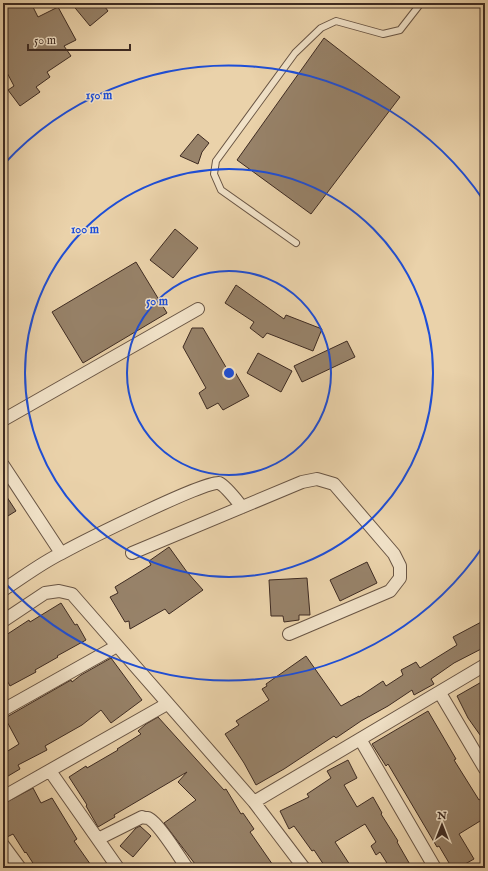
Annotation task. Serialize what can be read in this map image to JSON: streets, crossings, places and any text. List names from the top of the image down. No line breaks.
{"scale_bar":"50 m","north":"top","rings":["150 m","100 m","50 m"]}
